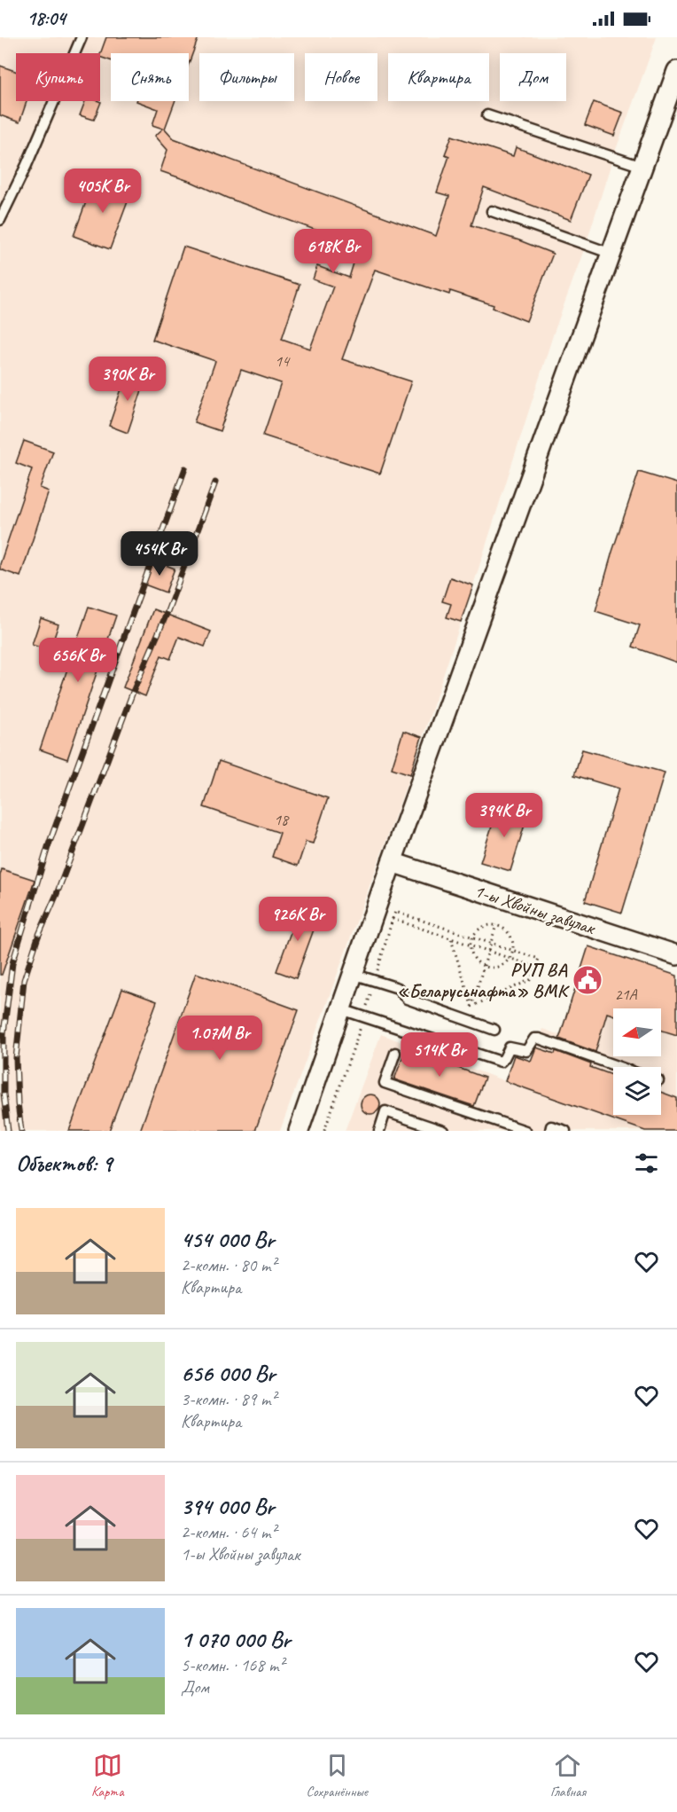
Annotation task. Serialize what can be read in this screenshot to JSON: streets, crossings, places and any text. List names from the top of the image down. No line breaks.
{"streets":{"street":["1-ы Хвойны завулак"]},"places":{"public building":["РУП ВА «Беларусьнафта» ВМК"]},"house_numbers":["14","18","21А"],"north":"left","page":{"status":"18:04","chip":["Купить","Снять","Фильтры","Новое","Квартира","Дом"],"price":["405K Br","618K Br","390K Br","454K Br","656K Br","394K Br","926K Br","1.07M Br","514K Br"],"heading":"Объектов: 9","list":[{"name":"454 000 Br","note":"2-комн. · 80 m² · Квартира"},{"name":"656 000 Br","note":"3-комн. · 89 m² · Квартира"},{"name":"394 000 Br","note":"2-комн. · 64 m² · 1-ы Хвойны завулак"},{"name":"1 070 000 Br","note":"5-комн. · 168 m² · Дом"}],"tabs":["Карта","Сохранённые","Главная"]}}
